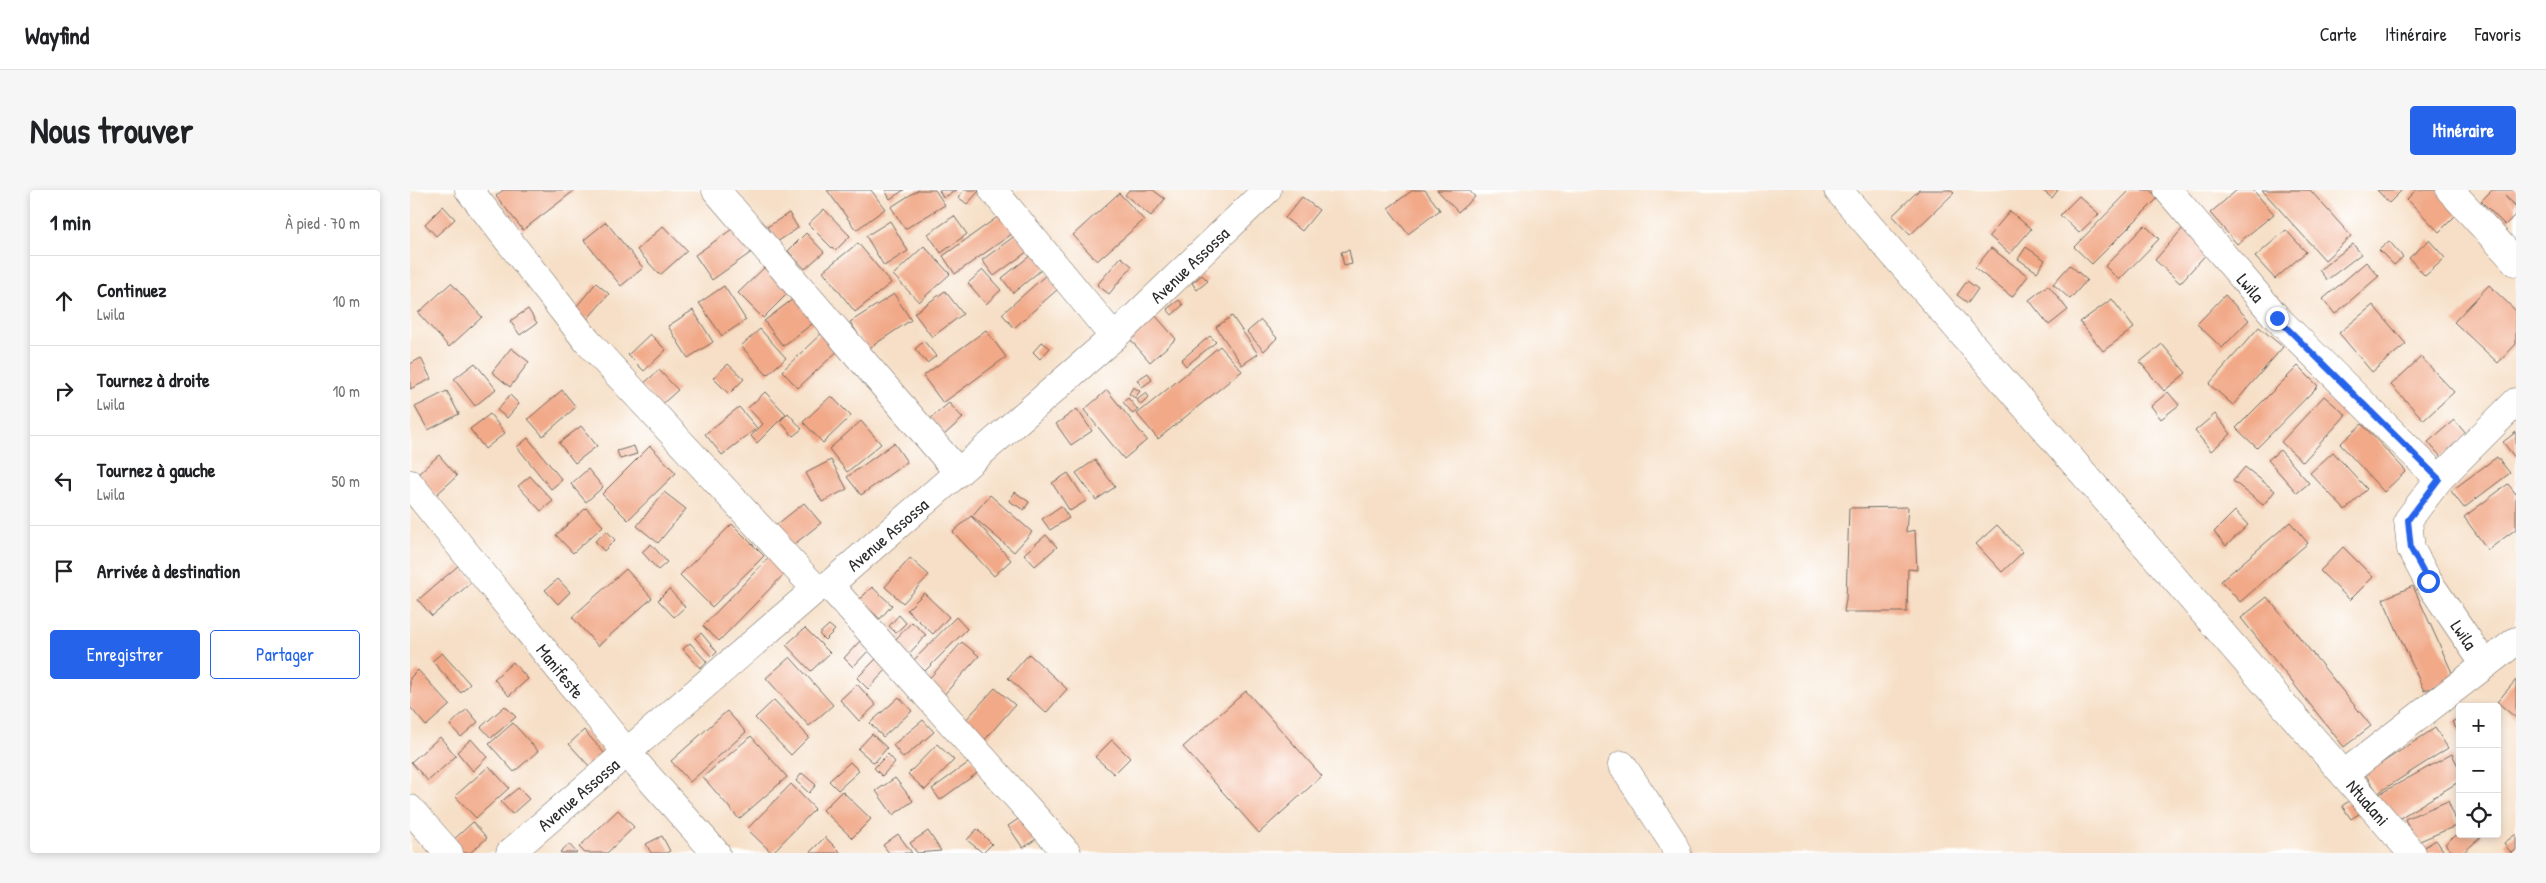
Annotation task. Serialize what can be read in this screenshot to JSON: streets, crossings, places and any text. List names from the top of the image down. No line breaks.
{"streets":{"street":["Avenue Assossa","Lwila","Manifeste","Ntualani"]},"crossings":[["Avenue Assossa","Manifeste"]],"page":{"header":"Wayfind","nav":["Carte","Itinéraire","Favoris"],"buttons":["Itinéraire",["Enregistrer","Partager"]],"title":"Nous trouver","heading":["1 min","À pied · 70 m"],"list":[["Continuez","Lwila","10 m"],["Tournez à droite","Lwila","10 m"],["Tournez à gauche","Lwila","50 m"],"Arrivée à destination"],"map_buttons":["+","−"]}}
